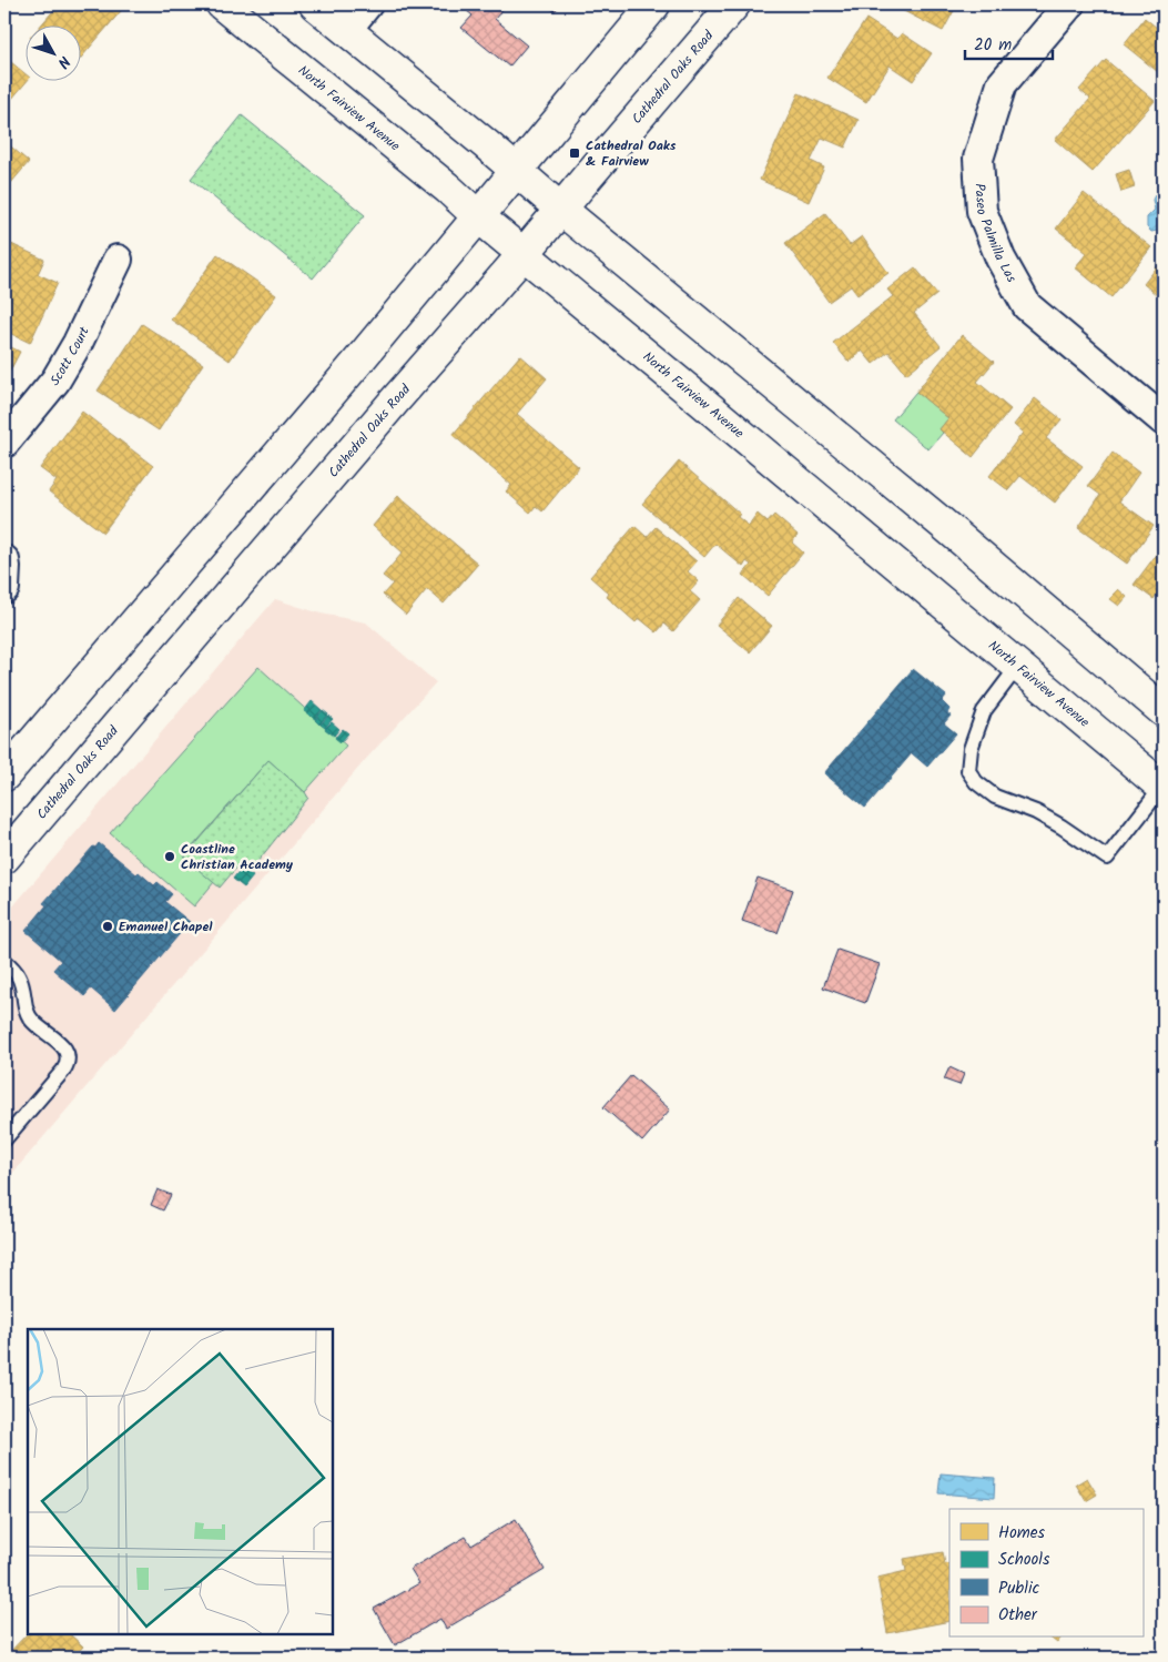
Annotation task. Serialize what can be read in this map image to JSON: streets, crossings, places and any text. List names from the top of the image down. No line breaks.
{"streets":{"main road":["Cathedral Oaks Road","North Fairview Avenue"],"street":["Paseo Palmilla Las","Scott Court"]},"crossings":[["Cathedral Oaks Road","North Fairview Avenue"]],"places":{"transit":["Cathedral Oaks & Fairview"],"other":["Coastline Christian Academy","Emanuel Chapel"]},"legend":["Homes","Schools","Public","Other"],"scale_bar":"20 m","north":"bottom right"}
